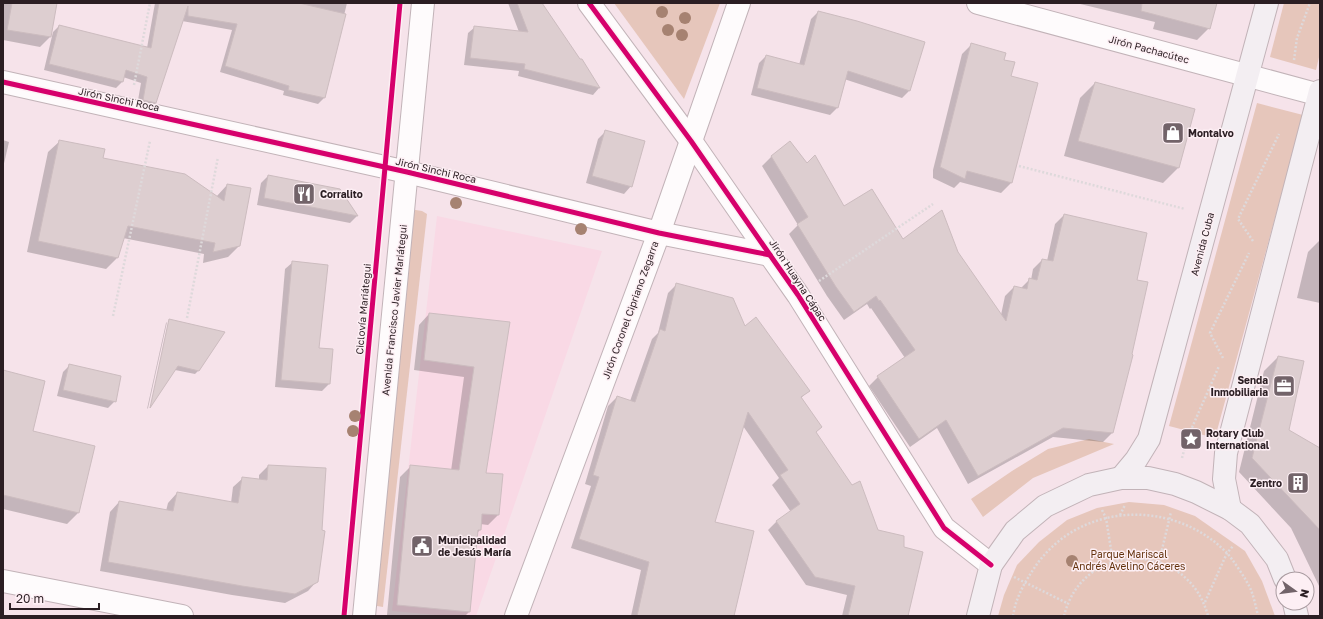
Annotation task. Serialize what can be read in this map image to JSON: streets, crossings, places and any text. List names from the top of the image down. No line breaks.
{"streets":{"main road":["Avenida Cuba"],"street":["Jirón Pachacútec","Jirón Sinchi Roca","Jirón Huayna Cápac","Avenida Francisco Javier Mariátegui","Jirón Coronel Cipriano Zegarra"],"cycle path":["Ciclovía Mariátegui"]},"crossings":[["Jirón Pachacútec","Avenida Cuba"],["Jirón Sinchi Roca","Jirón Huayna Cápac"],["Jirón Sinchi Roca","Avenida Francisco Javier Mariátegui"],["Jirón Sinchi Roca","Jirón Coronel Cipriano Zegarra"],["Jirón Huayna Cápac","Jirón Coronel Cipriano Zegarra"]],"parks":["Parque Mariscal Andrés Avelino Cáceres"],"places":{"shop":["Montalvo"],"restaurant":["Corralito"],"office":["Senda Inmobiliaria"],"place":["Rotary Club International"],"building":["Zentro"],"public building":["Municipalidad de Jesús María"]},"scale_bar":"20 m","north":"right"}
